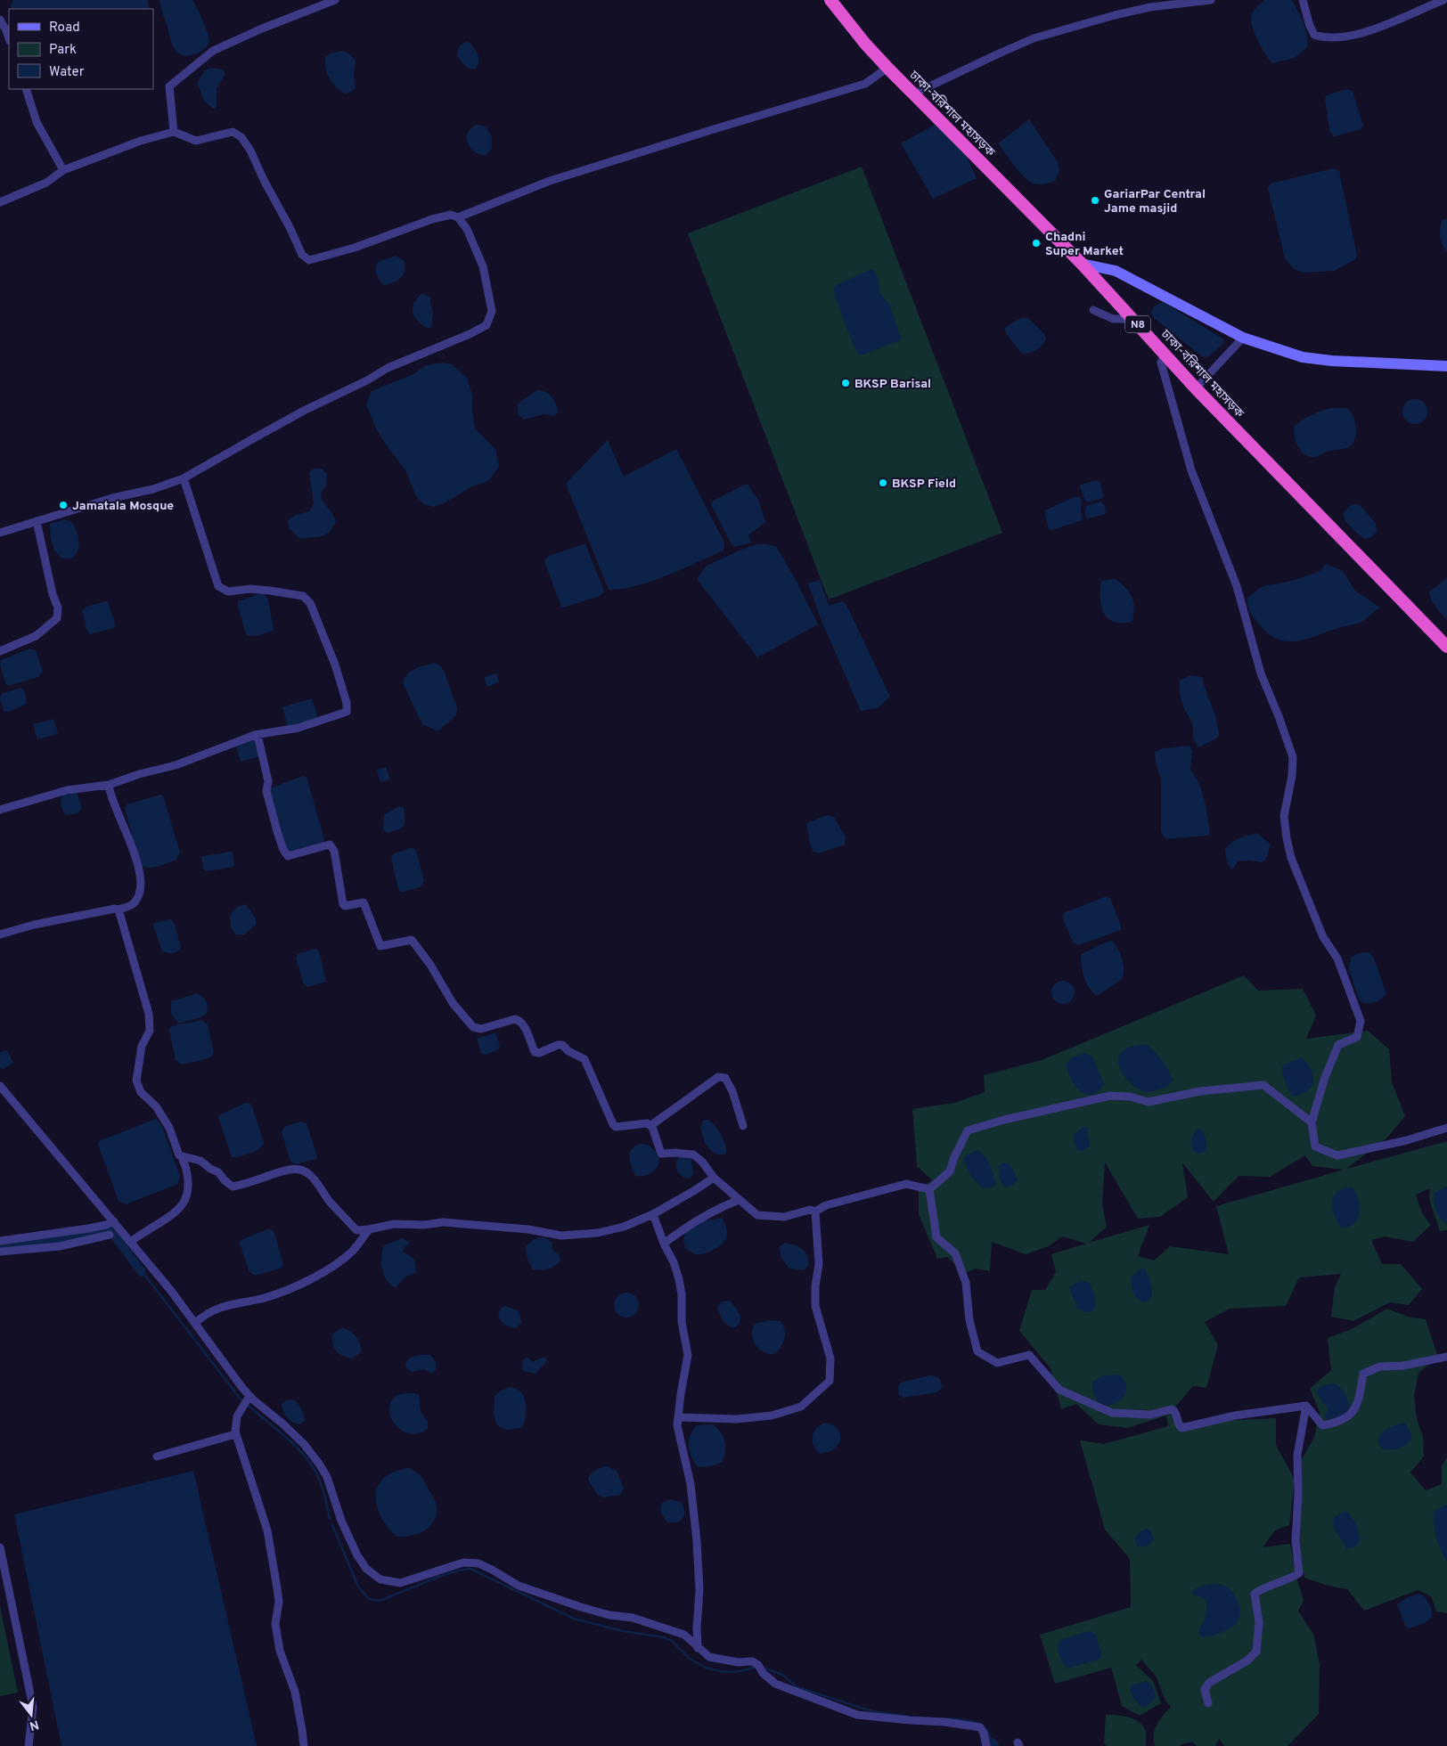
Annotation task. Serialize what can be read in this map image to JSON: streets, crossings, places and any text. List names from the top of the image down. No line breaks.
{"streets":{"highway":["ঢাকা-বরিশাল মহাসড়ক","N8"]},"places":["GariarPar Central Jame masjid","Chadni Super Market","BKSP Barisal","BKSP Field","Jamatala Mosque"],"legend":["Road","Park","Water"],"north":"bottom"}
